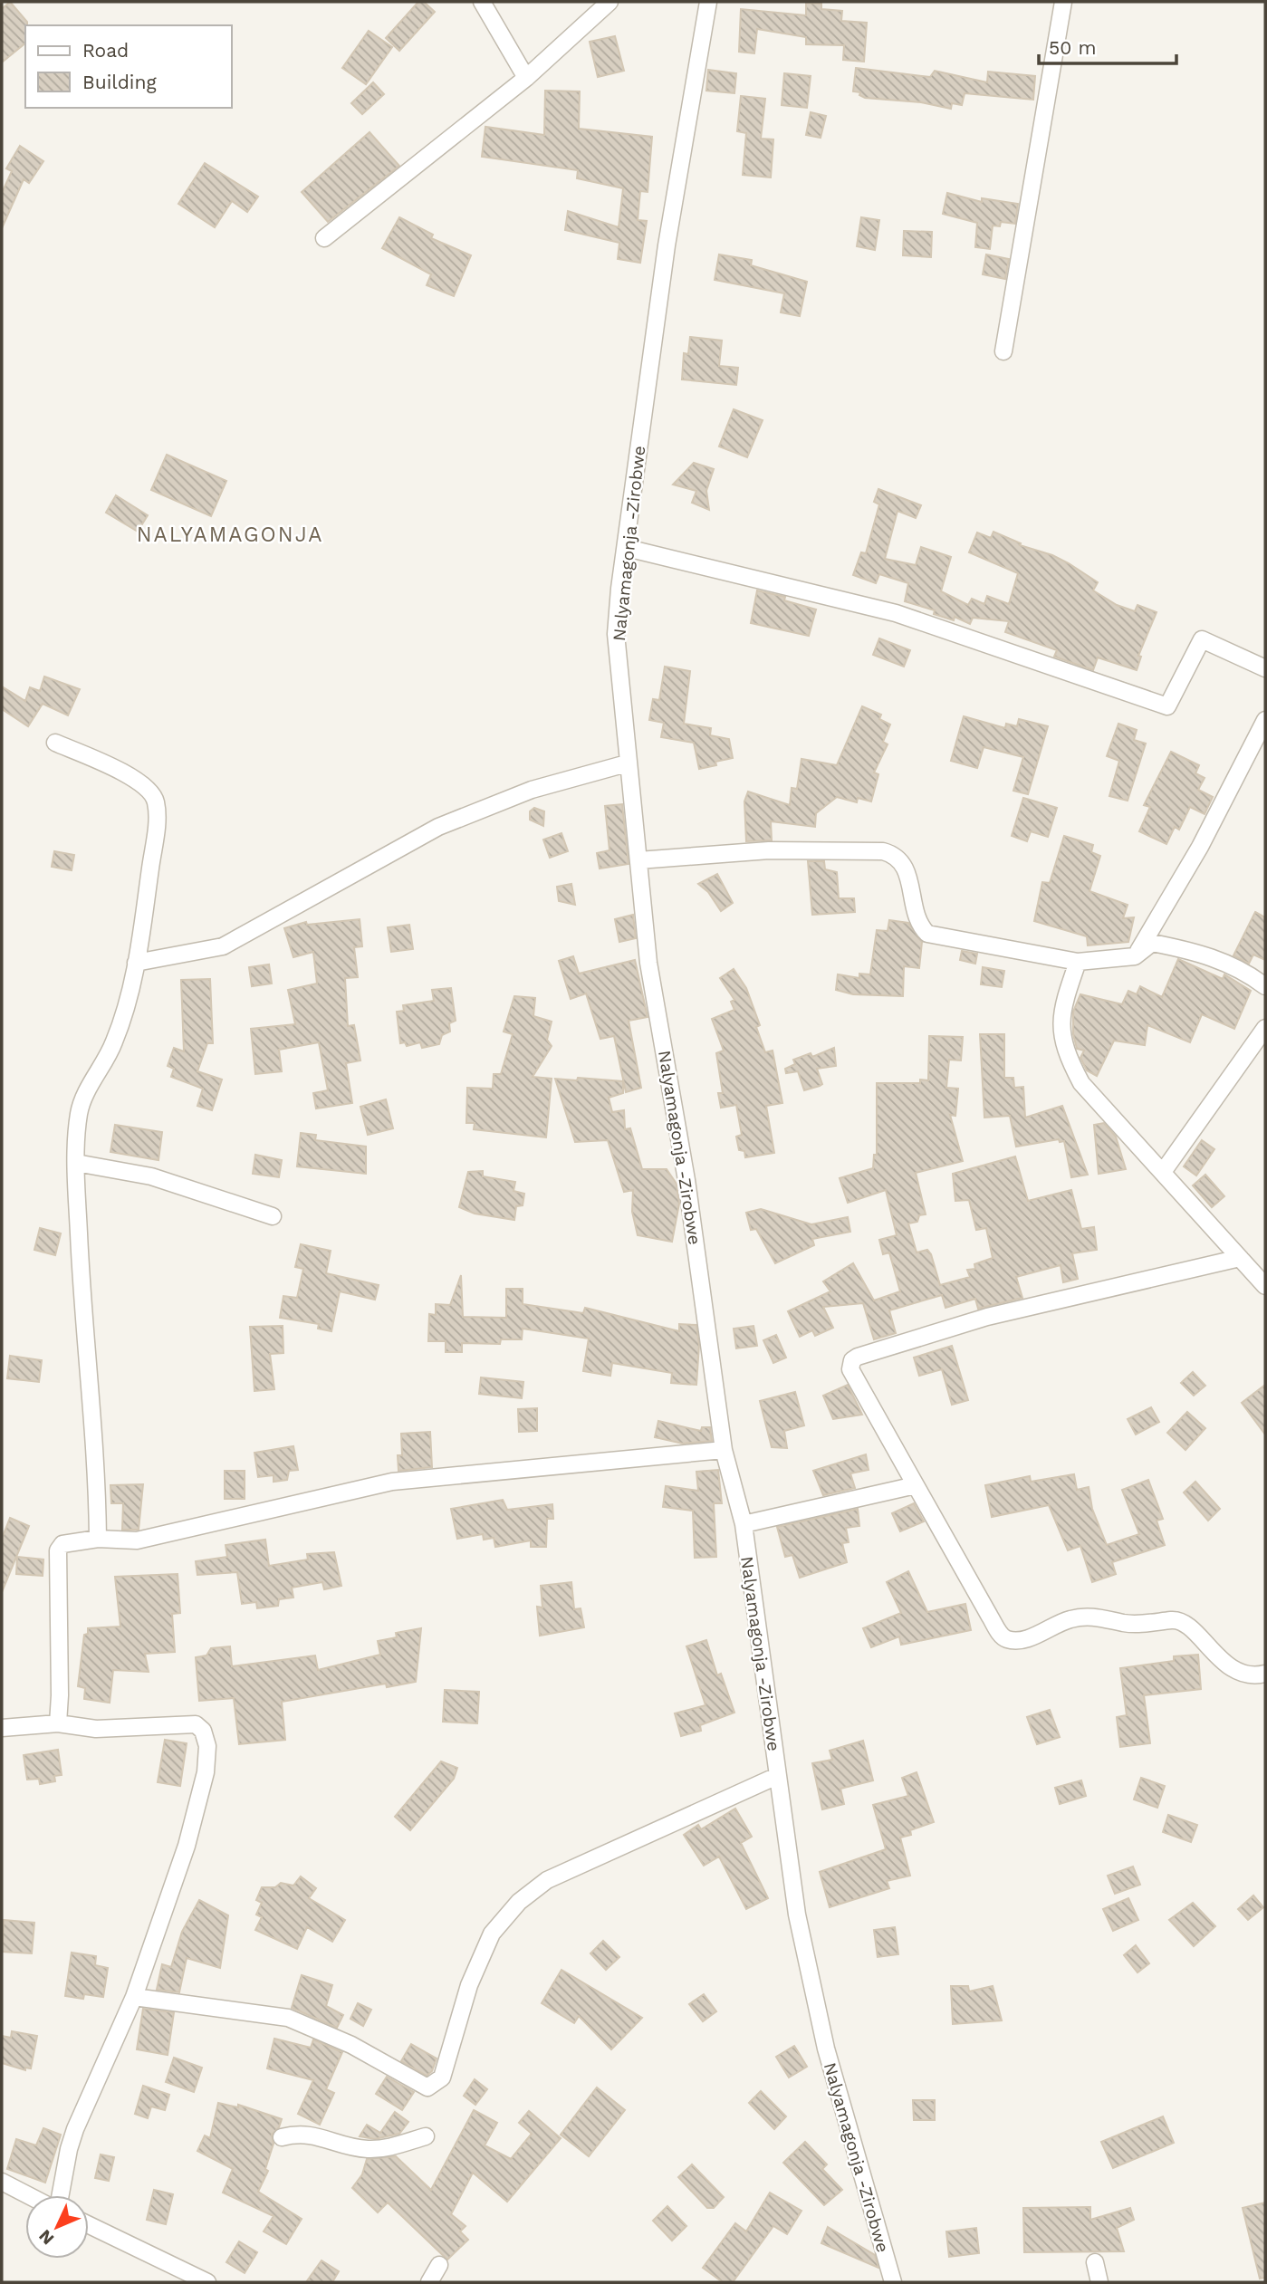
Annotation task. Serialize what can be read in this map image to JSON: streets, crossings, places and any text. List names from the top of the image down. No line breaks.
{"streets":{"street":["Nalyamagonja -Zirobwe"]},"districts":["NALYAMAGONJA"],"legend":["Road","Building"],"scale_bar":"50 m","north":"bottom left"}
